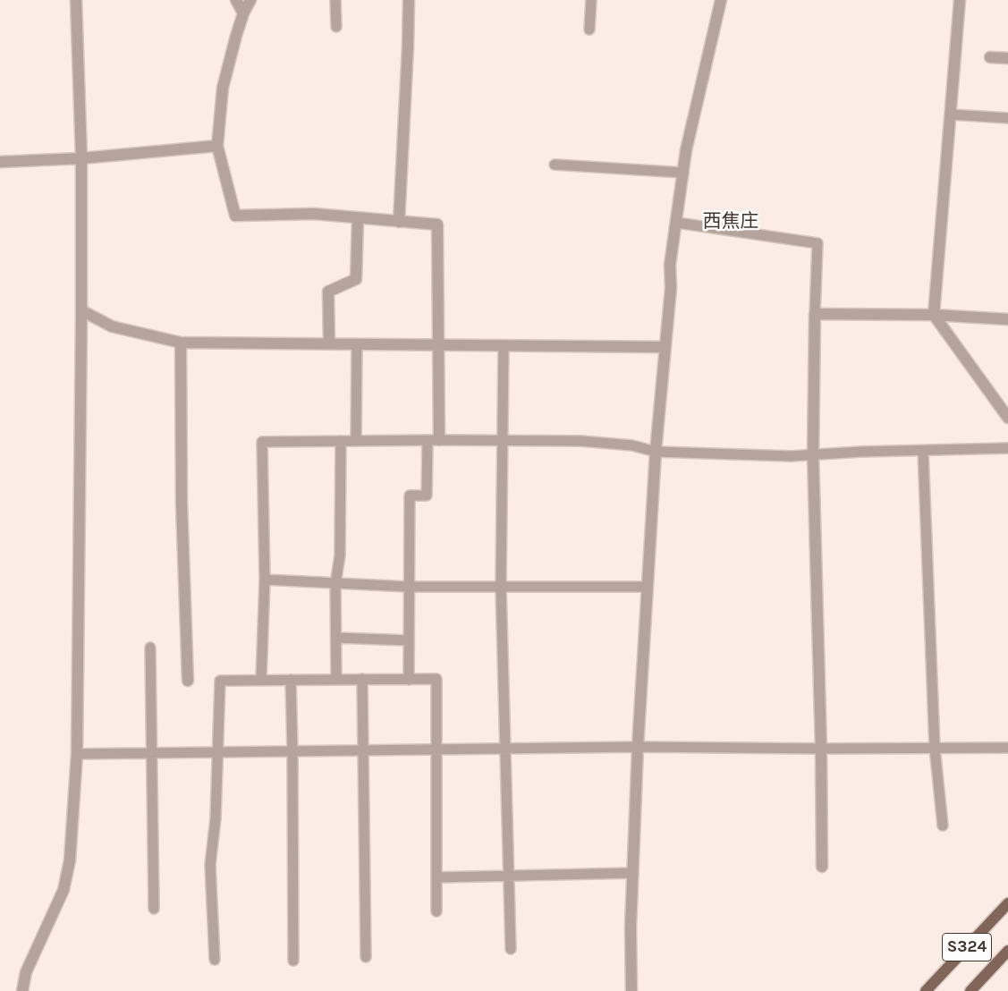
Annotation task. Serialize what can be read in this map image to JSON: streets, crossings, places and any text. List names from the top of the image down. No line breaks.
{"streets":{"main road":["S324"]},"districts":["西焦庄"]}
